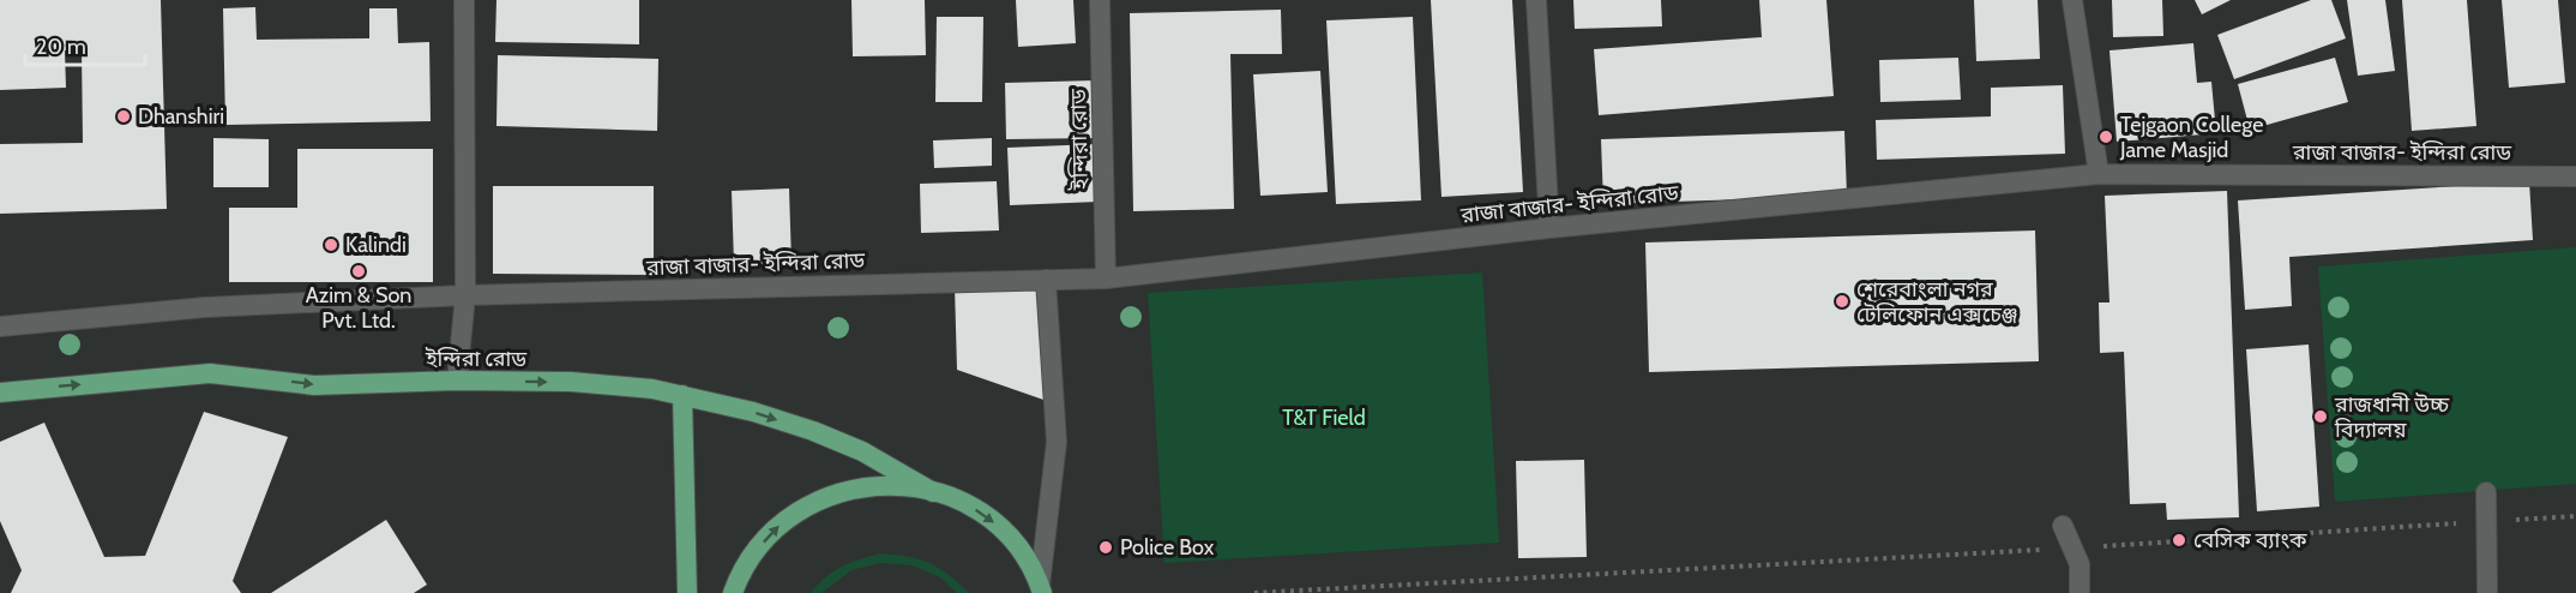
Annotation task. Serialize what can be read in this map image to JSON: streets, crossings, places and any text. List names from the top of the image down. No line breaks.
{"streets":{"highway":["ইন্দিরা রোড"],"street":["রাজা বাজার- ইন্দিরা রোড"]},"crossings":[["ইন্দিরা রোড","রাজা বাজার- ইন্দিরা রোড"]],"parks":["T&T Field"],"places":["Dhanshiri","Tejgaon College Jame Masjid","Kalindi","Azim & Son Pvt. Ltd.","শেরেবাংলা নগর টেলিফোন এক্সচেঞ্জ","রাজধানী উচ্চ বিদ্যালয়","বেসিক ব্যাংক","Police Box"],"scale_bar":"20 m"}
